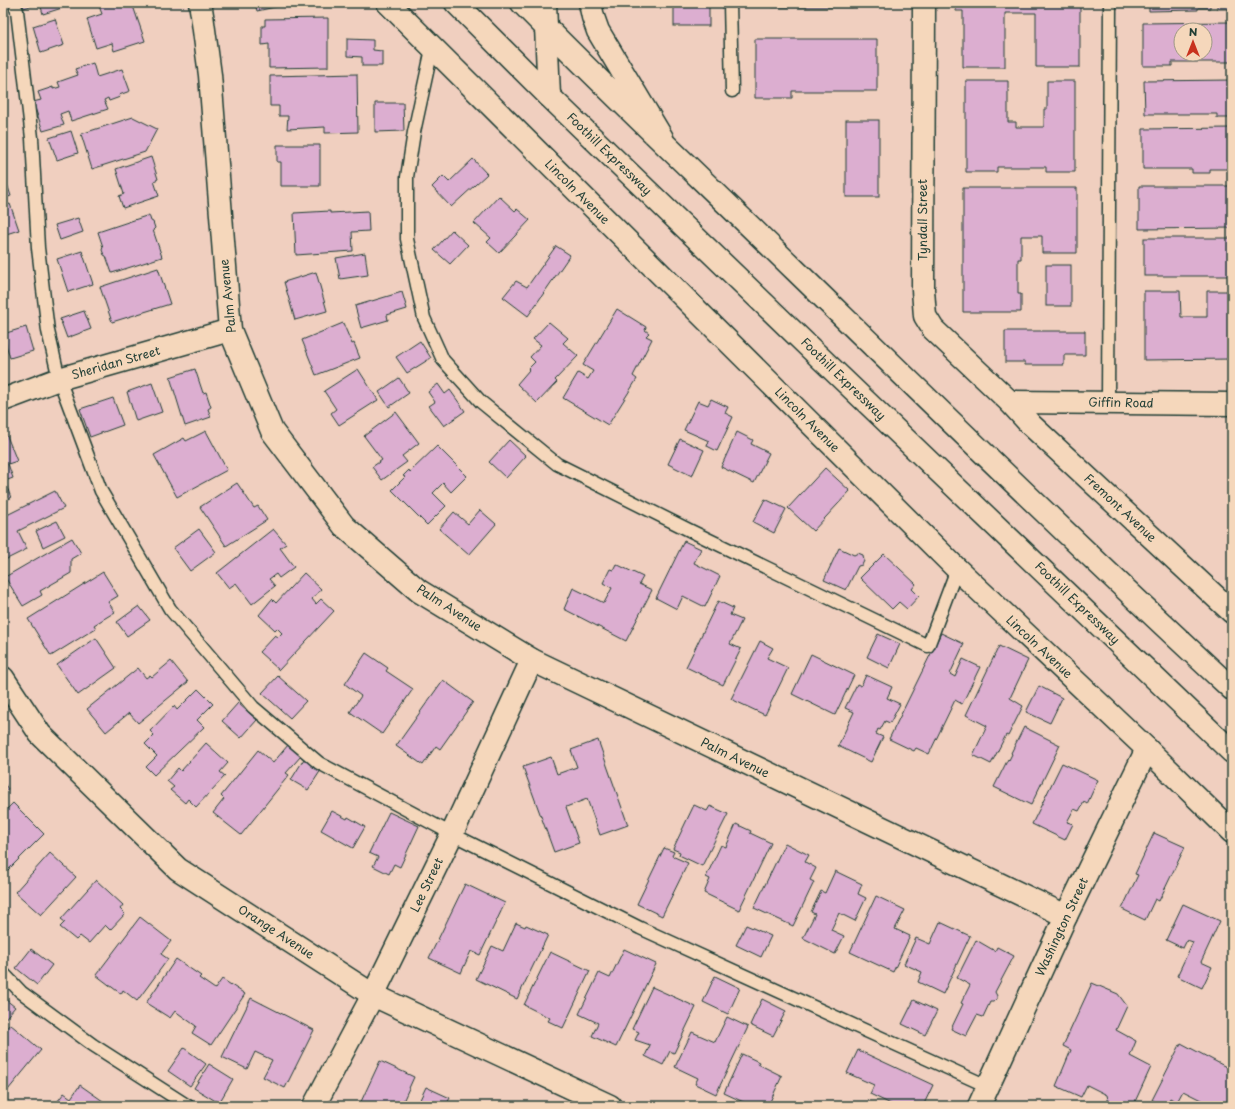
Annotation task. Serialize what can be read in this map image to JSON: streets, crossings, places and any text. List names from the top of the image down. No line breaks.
{"streets":{"main road":["Foothill Expressway","Lincoln Avenue","Tyndall Street","Palm Avenue","Sheridan Street","Giffin Road","Fremont Avenue","Lee Street","Washington Street","Orange Avenue"]},"crossings":[["Lincoln Avenue","Washington Street"],["Tyndall Street","Giffin Road"],["Tyndall Street","Fremont Avenue"],["Palm Avenue","Sheridan Street"],["Palm Avenue","Lee Street"],["Palm Avenue","Washington Street"],["Giffin Road","Fremont Avenue"],["Lee Street","Orange Avenue"]],"north":"top"}
